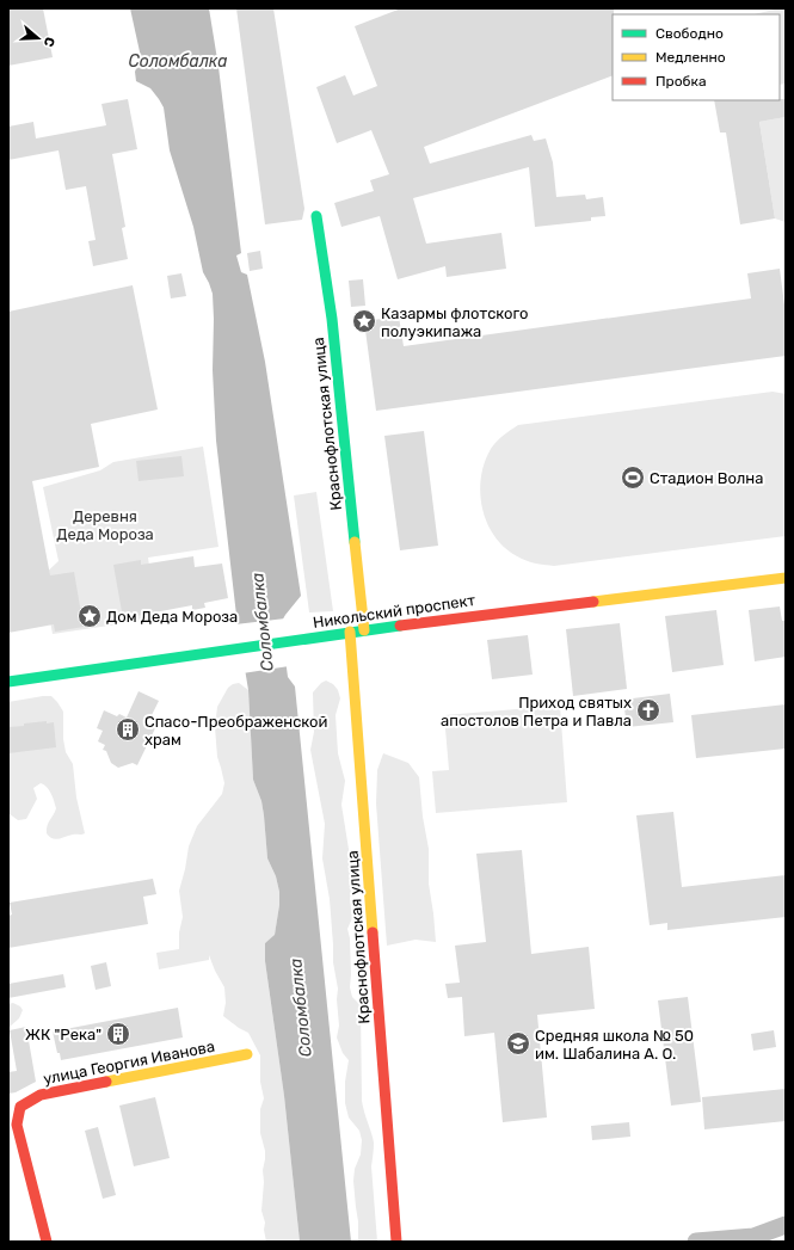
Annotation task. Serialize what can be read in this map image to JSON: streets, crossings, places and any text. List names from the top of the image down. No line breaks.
{"streets":{"street":["Краснофлотская улица","Никольский проспект","улица Георгия Иванова"]},"crossings":[["Краснофлотская улица","Никольский проспект"]],"water":["Соломбалка"],"parks":["Деревня Деда Мороза"],"places":{"place":["Казармы флотского полуэкипажа","Дом Деда Мороза"],"sports":["Стадион Волна"],"church":["Приход святых апостолов Петра и Павла"],"building":["Спасо-Преображенской храм","ЖК \"Река\""],"school or university":["Средняя школа № 50 им. Шабалина А. О."]},"legend":["Свободно","Медленно","Пробка"],"north":"right"}
